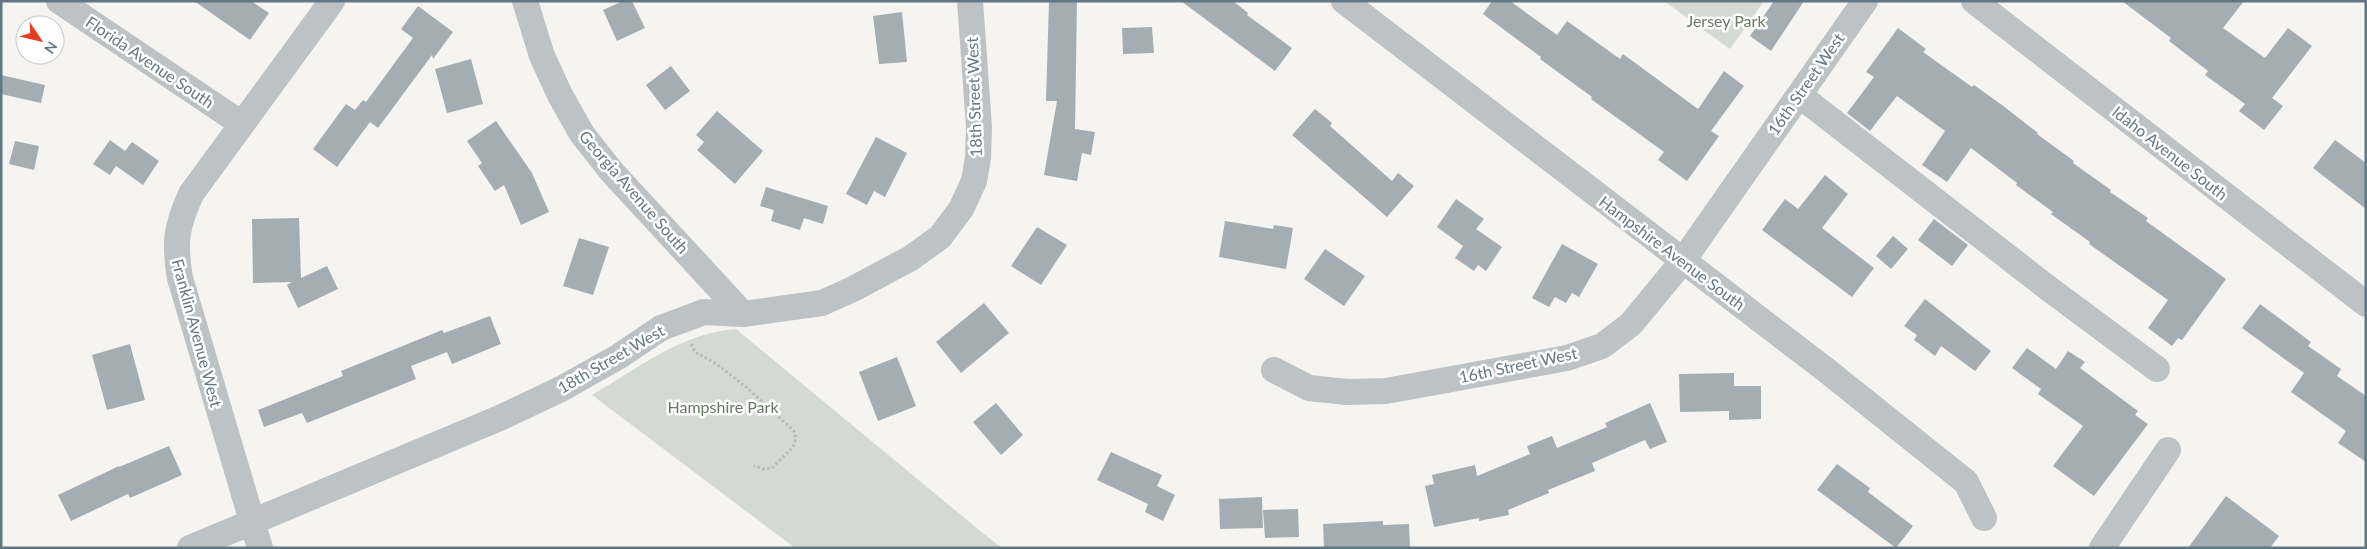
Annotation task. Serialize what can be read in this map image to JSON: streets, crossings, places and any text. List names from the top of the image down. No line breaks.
{"streets":{"street":["Florida Avenue South","16th Street West","18th Street West","Idaho Avenue South","Georgia Avenue South","Hampshire Avenue South","Franklin Avenue West"]},"crossings":[["Florida Avenue South","Franklin Avenue West"],["16th Street West","Hampshire Avenue South"],["18th Street West","Georgia Avenue South"],["18th Street West","Franklin Avenue West"]],"parks":["Jersey Park","Hampshire Park"],"north":"bottom right"}
